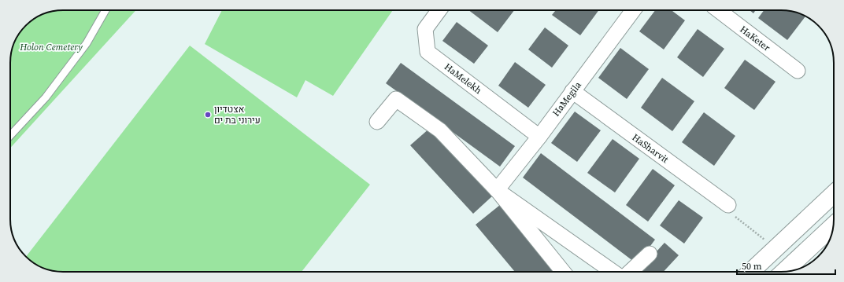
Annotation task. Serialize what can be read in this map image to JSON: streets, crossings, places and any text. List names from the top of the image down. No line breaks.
{"streets":{"street":["HaKeter","HaMelekh","HaMegila","HaSharvit"]},"crossings":[["HaMelekh","HaMegila"],["HaMegila","HaSharvit"]],"parks":["Holon Cemetery"],"places":["אצטדיון עירוני בת ים"],"scale_bar":"50 m"}
